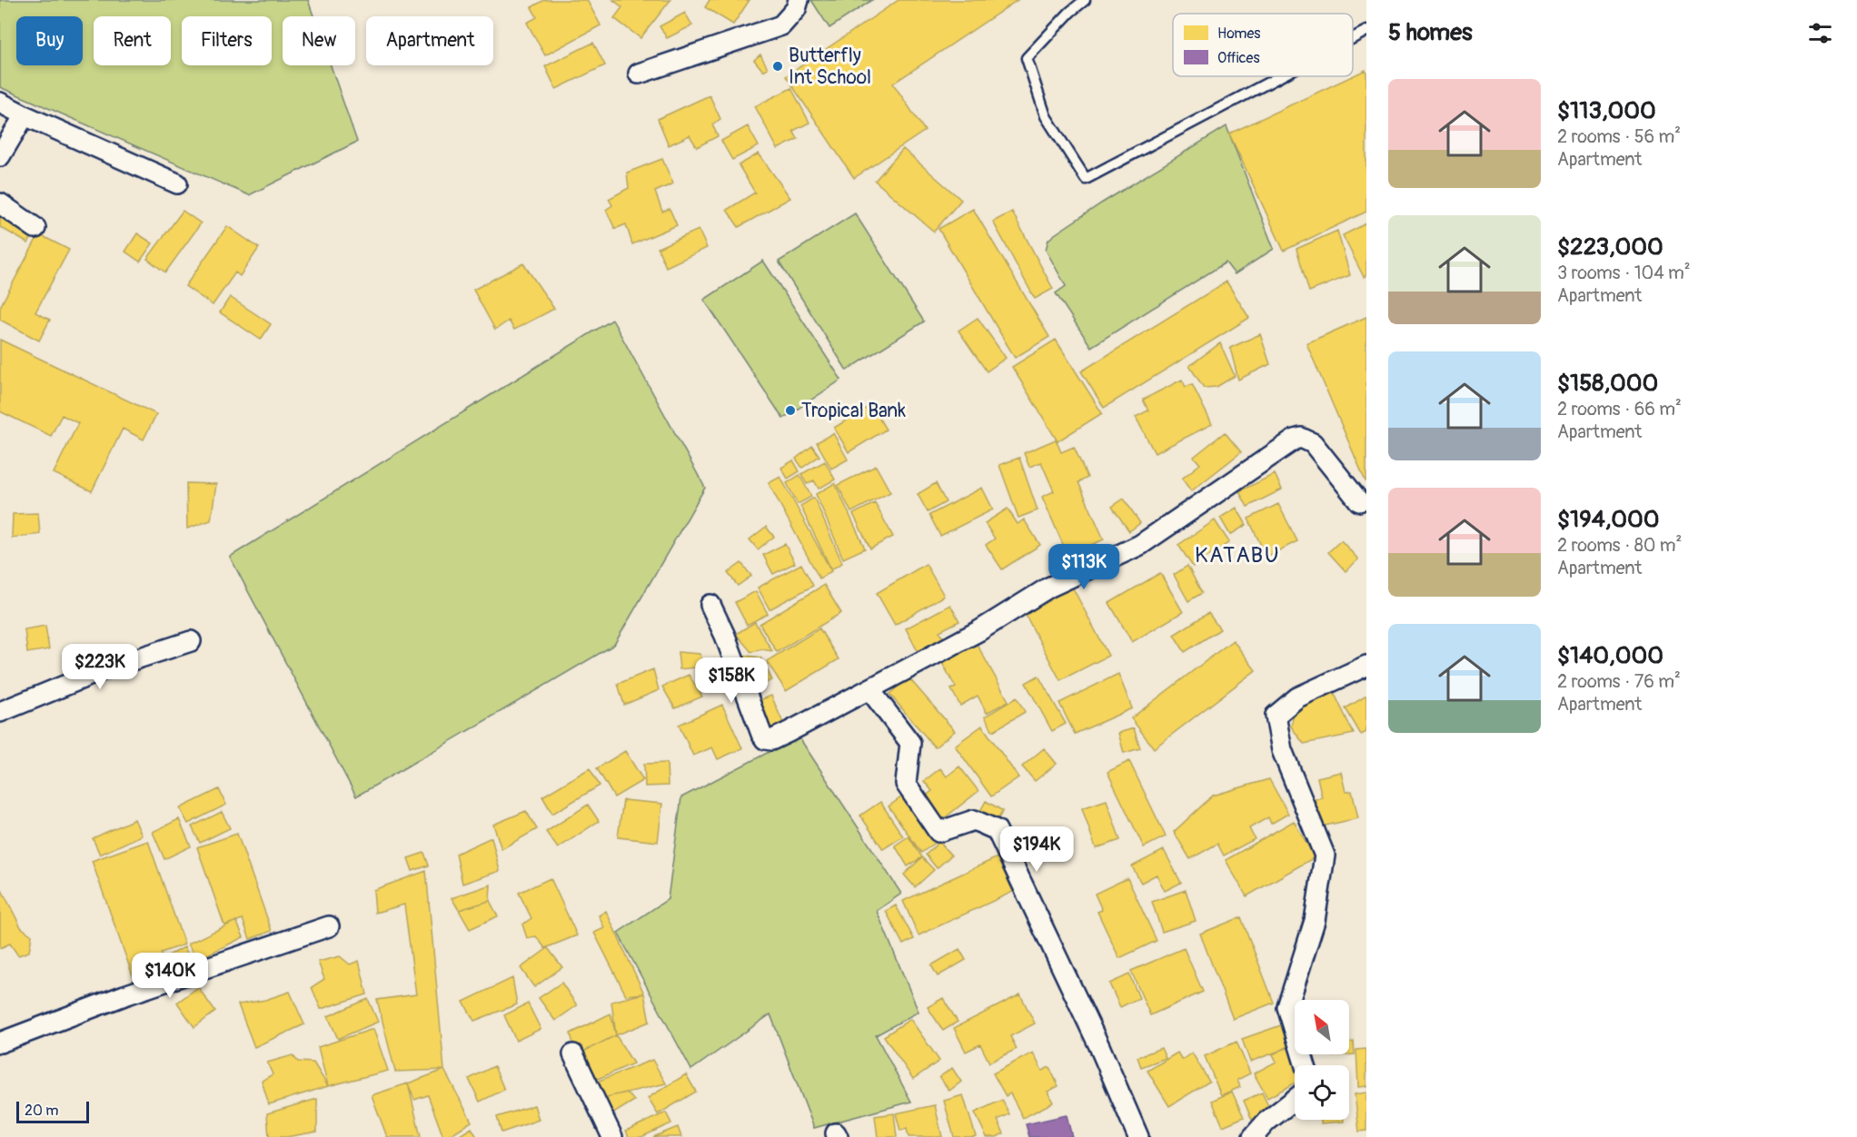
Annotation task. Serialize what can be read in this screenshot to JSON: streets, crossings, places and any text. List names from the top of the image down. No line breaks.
{"districts":["KATABU"],"places":["Butterfly Int School","Tropical Bank"],"legend":["Homes","Offices"],"scale_bar":"20 m","north":"top left","page":{"heading":"5 homes","chip":["Buy","Rent","Filters","New","Apartment"],"list":[{"name":"$113,000","note":"2 rooms · 56 m² · Apartment"},{"name":"$223,000","note":"3 rooms · 104 m² · Apartment"},{"name":"$158,000","note":"2 rooms · 66 m² · Apartment"},{"name":"$194,000","note":"2 rooms · 80 m² · Apartment"},{"name":"$140,000","note":"2 rooms · 76 m² · Apartment"}],"price":["$113K","$223K","$158K","$194K","$140K"],"scale":"20 m"}}
